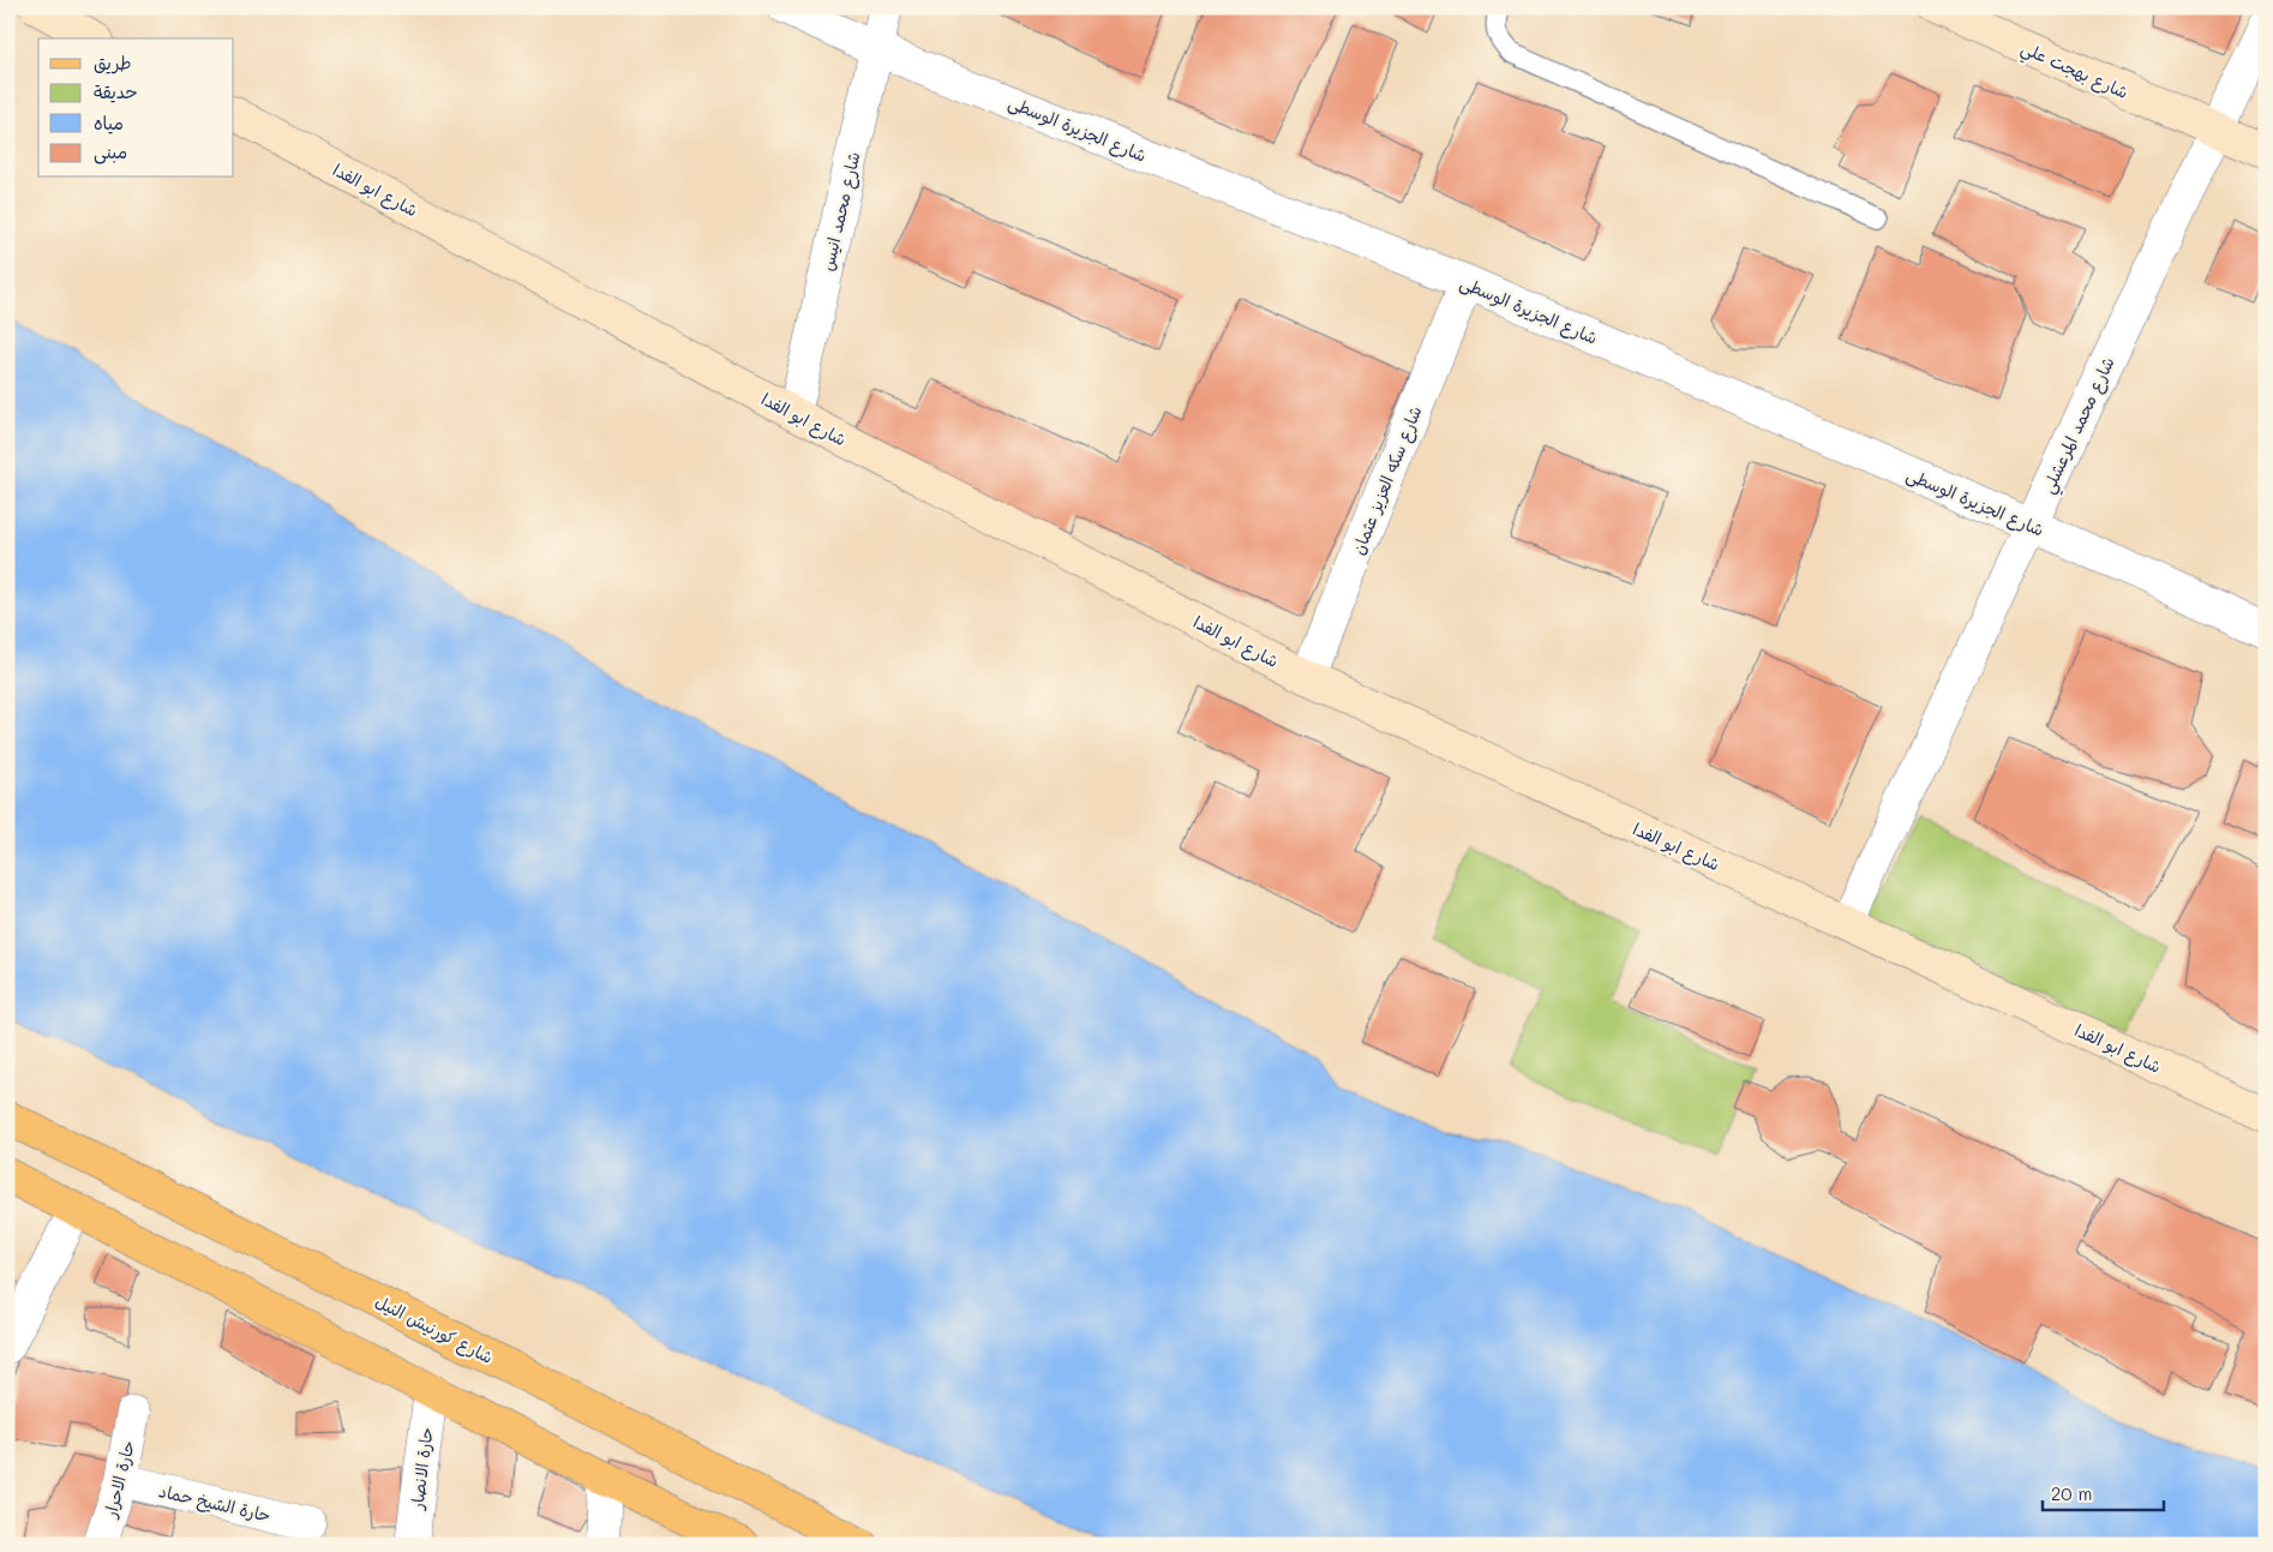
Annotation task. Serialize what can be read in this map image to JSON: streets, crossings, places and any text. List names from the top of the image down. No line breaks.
{"streets":{"main road":["شارع كورنيش النيل"],"street":["شارع بهجت علي","شارع الجزيرة الوسطى","شارع ابو الفدا","شارع محمد انيس","شارع محمد المرعشلي","شارع سكه العزيز عثمان","حارة الانصار","حارة الاحرار","حارة الشيخ حماد"]},"crossings":[["شارع بهجت علي","شارع محمد المرعشلي"],["شارع الجزيرة الوسطى","شارع محمد انيس"],["شارع الجزيرة الوسطى","شارع محمد المرعشلي"],["شارع الجزيرة الوسطى","شارع سكه العزيز عثمان"],["شارع ابو الفدا","شارع محمد انيس"],["شارع ابو الفدا","شارع محمد المرعشلي"],["شارع ابو الفدا","شارع سكه العزيز عثمان"],["حارة الاحرار","حارة الشيخ حماد"]],"legend":["طريق","حديقة","مياه","مبنى"],"scale_bar":"20 m"}
